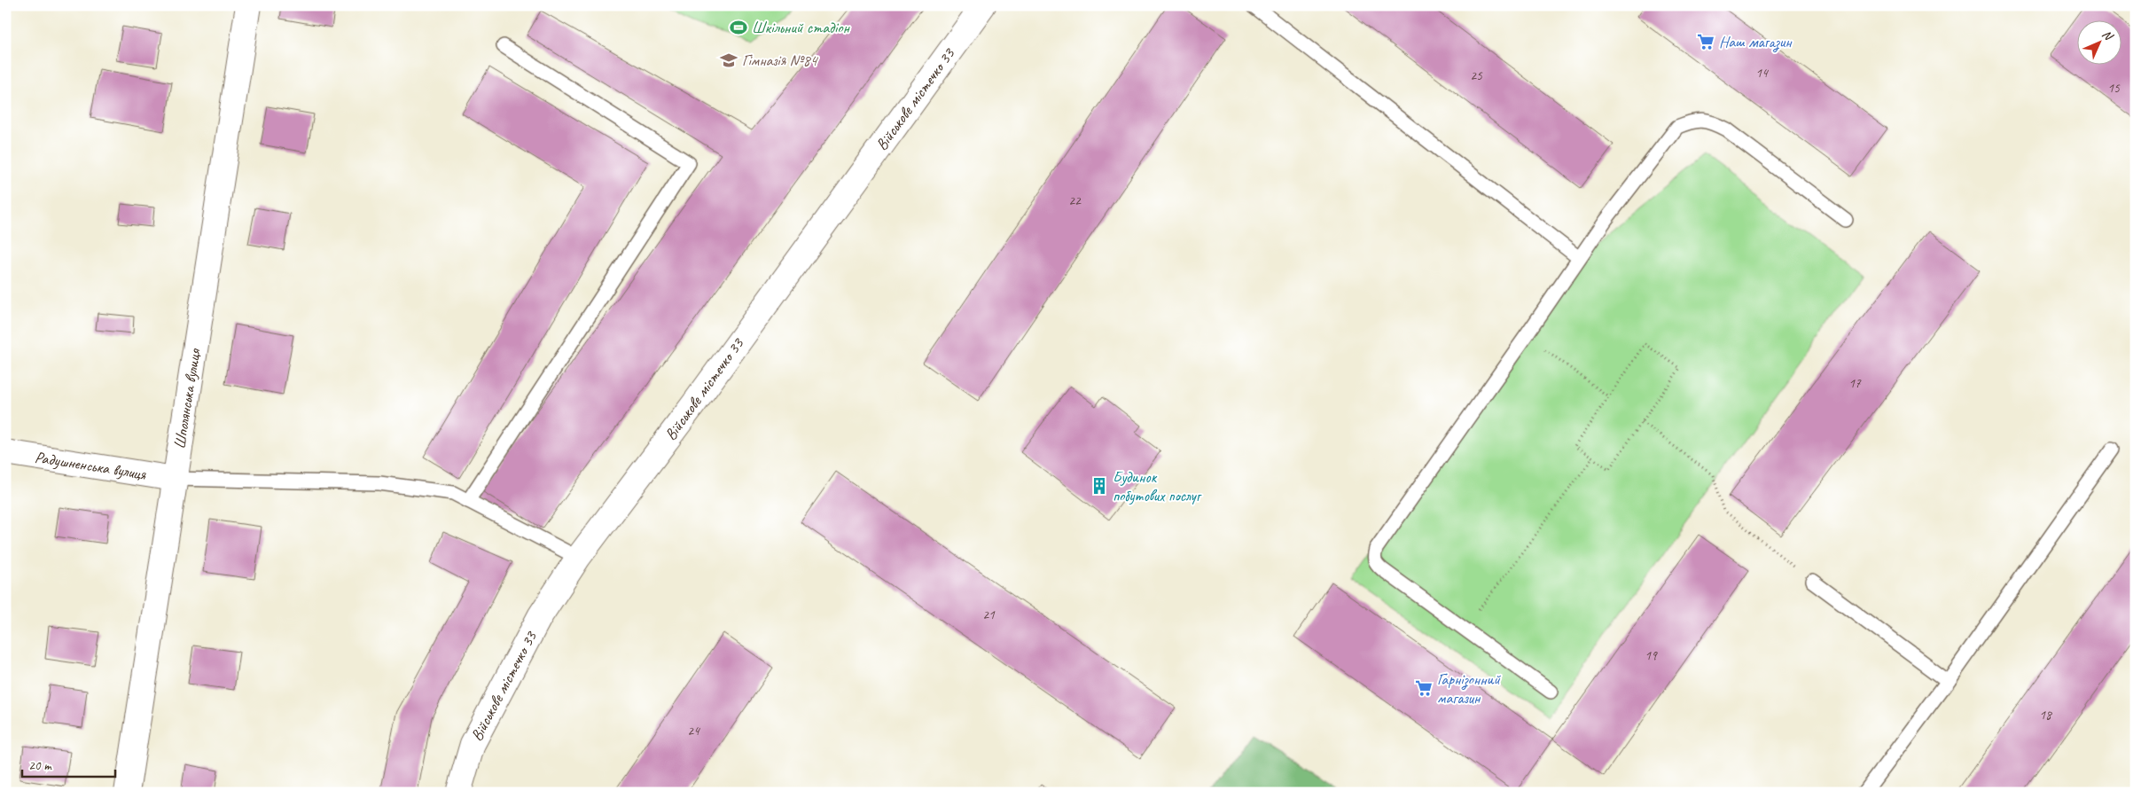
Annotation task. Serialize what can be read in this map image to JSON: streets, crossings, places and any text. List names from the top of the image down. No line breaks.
{"streets":{"street":["Військове містечко 33","Шполянська вулиця","Радушненська вулиця"]},"crossings":[["Шполянська вулиця","Радушненська вулиця"]],"places":{"sports":["Шкільний стадіон"],"supermarket":["Наш магазин","Гарнізонний магазин"],"school or university":["Гімназія №84"],"building":["Будинок побутових послуг"]},"house_numbers":["14","25","15","22","17","21","19","18","24"],"scale_bar":"20 m","north":"top right"}
